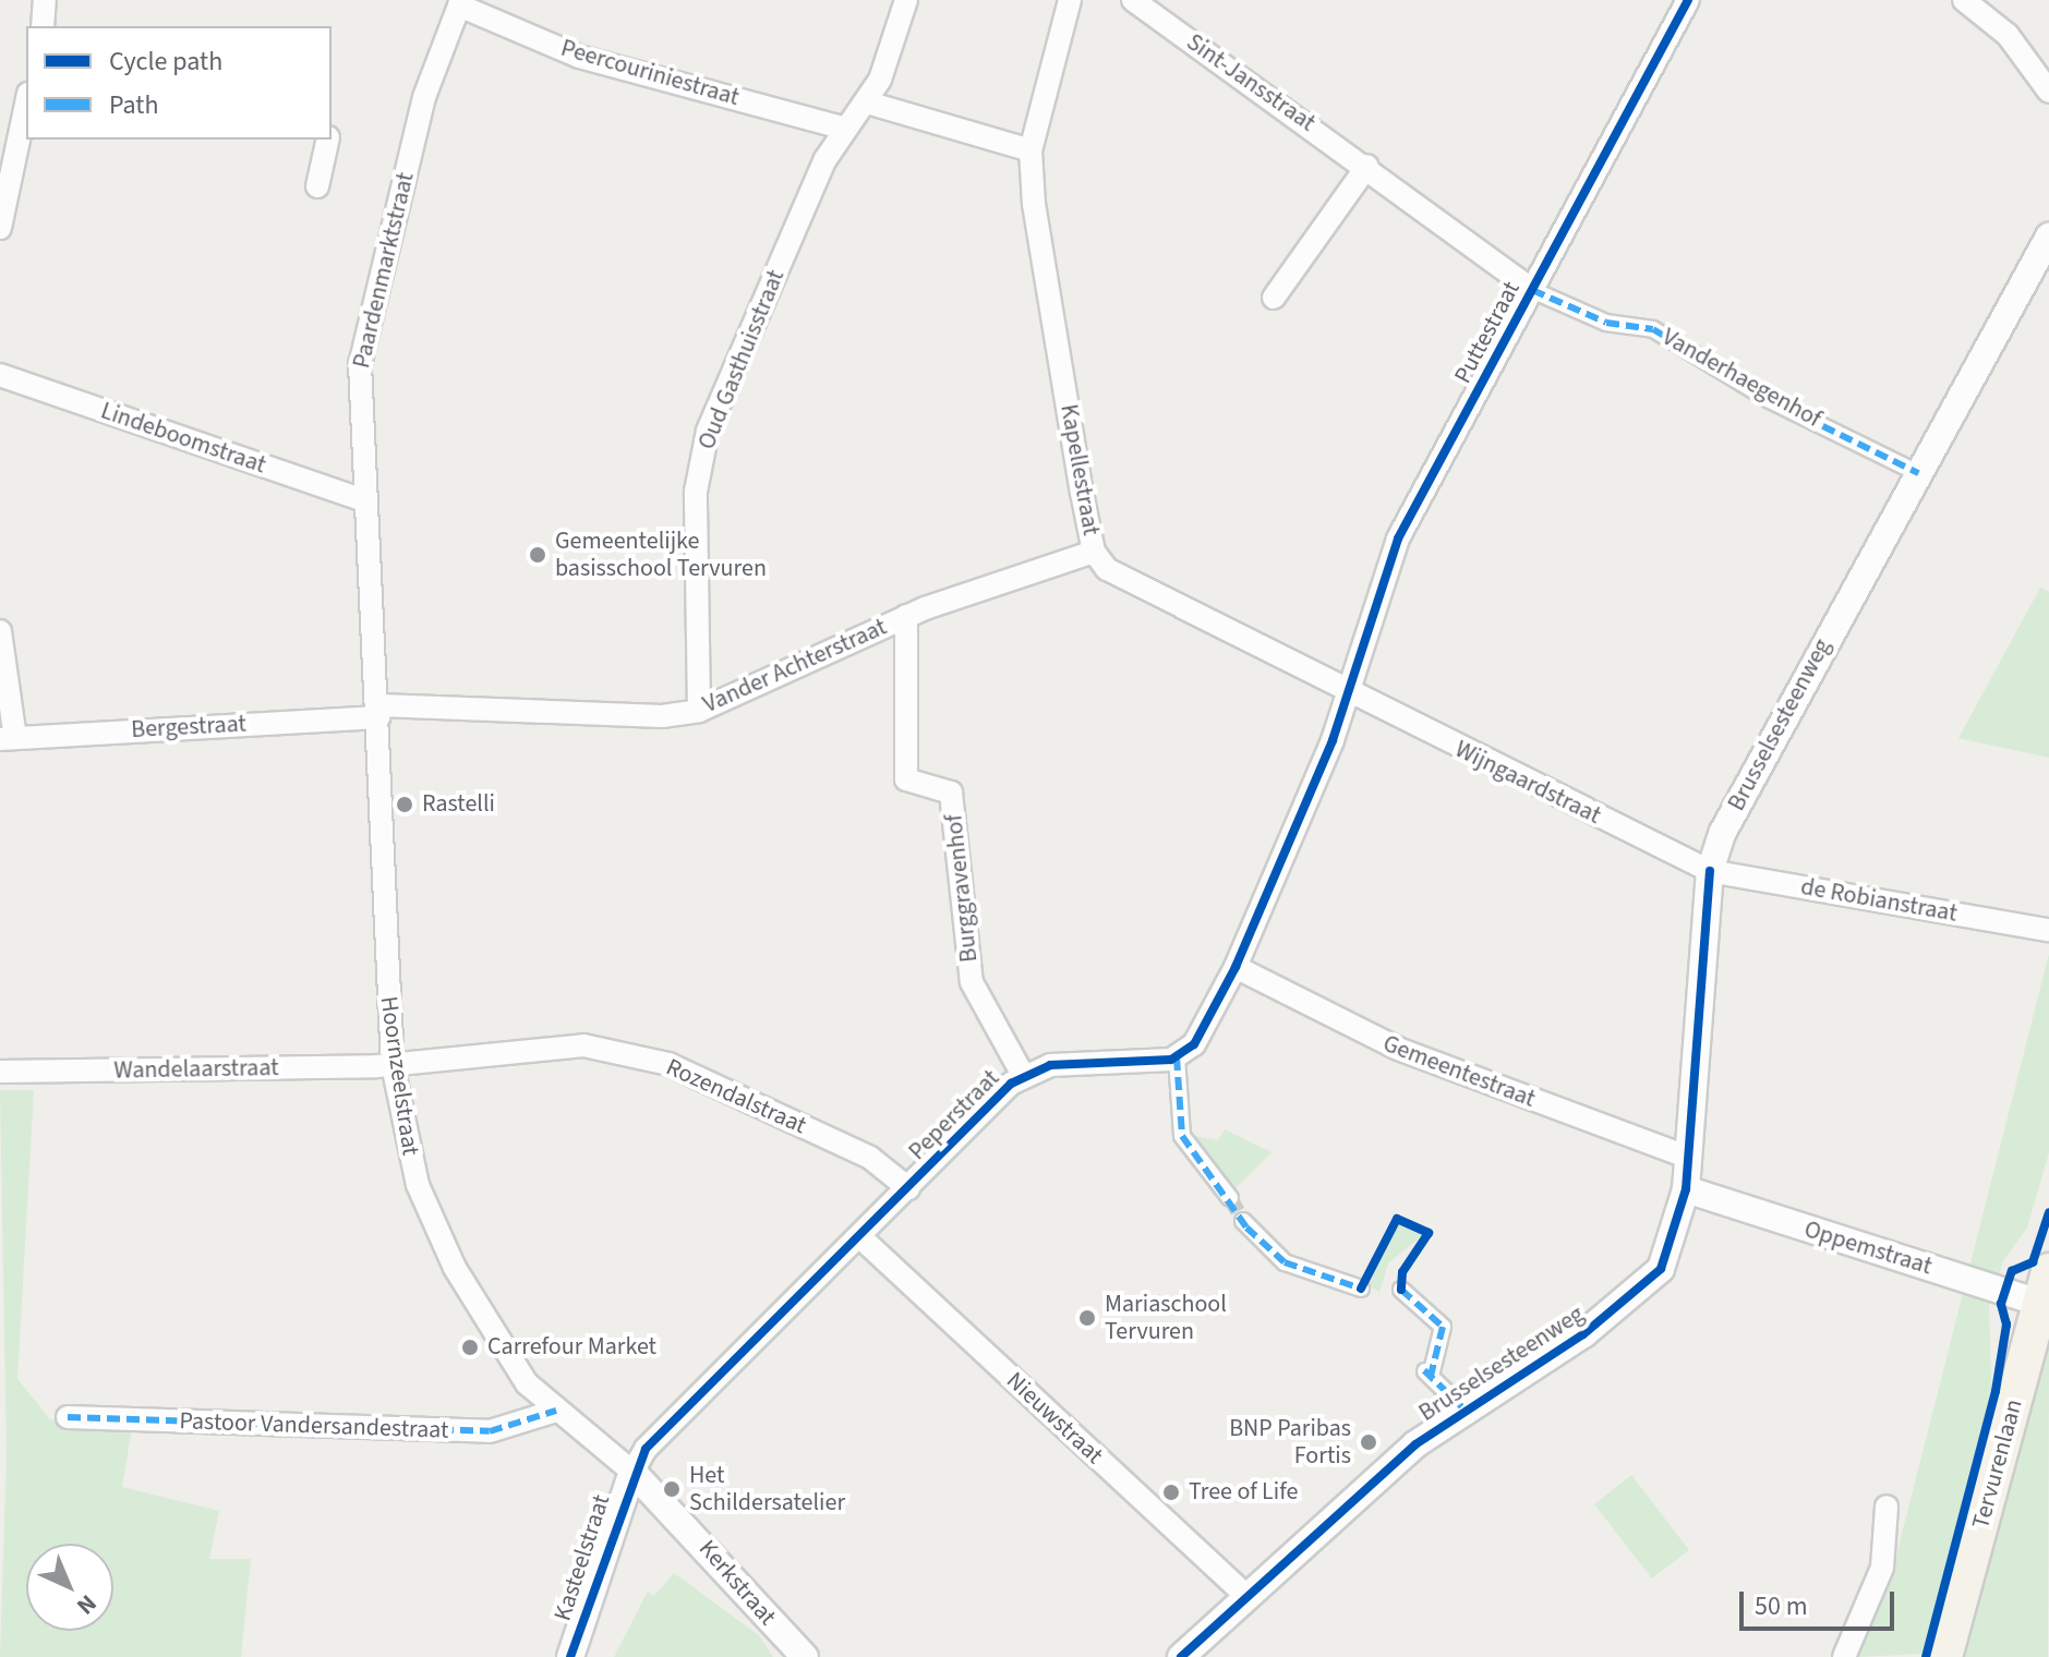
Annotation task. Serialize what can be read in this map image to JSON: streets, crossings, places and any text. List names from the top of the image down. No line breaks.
{"streets":{"main road":["Tervurenlaan"],"street":["Peercouriniestraat","Sint-Jansstraat","Paardenmarktstraat","Puttestraat","Oud Gasthuisstraat","Vanderhaegenhof","Lindeboomstraat","Kapellestraat","Vander Achterstraat","Brusselsesteenweg","Bergestraat","Wijngaardstraat","Burggravenhof","de Robianstraat","Wandelaarstraat","Gemeentestraat","Hoornzeelstraat","Rozendalstraat","Peperstraat","Oppemstraat","Nieuwstraat","Pastoor Vandersandestraat","Kasteelstraat","Kerkstraat"]},"crossings":[["Peercouriniestraat","Paardenmarktstraat"],["Peercouriniestraat","Oud Gasthuisstraat"],["Sint-Jansstraat","Puttestraat"],["Sint-Jansstraat","Vanderhaegenhof"],["Paardenmarktstraat","Lindeboomstraat"],["Paardenmarktstraat","Vander Achterstraat"],["Paardenmarktstraat","Bergestraat"],["Paardenmarktstraat","Hoornzeelstraat"],["Puttestraat","Vanderhaegenhof"],["Puttestraat","Kapellestraat"],["Puttestraat","Wijngaardstraat"],["Oud Gasthuisstraat","Vander Achterstraat"],["Vanderhaegenhof","Brusselsesteenweg"],["Kapellestraat","Vander Achterstraat"],["Kapellestraat","Wijngaardstraat"],["Vander Achterstraat","Bergestraat"],["Vander Achterstraat","Burggravenhof"],["Vander Achterstraat","Hoornzeelstraat"],["Brusselsesteenweg","Wijngaardstraat"],["Brusselsesteenweg","de Robianstraat"],["Brusselsesteenweg","Gemeentestraat"],["Brusselsesteenweg","Oppemstraat"],["Brusselsesteenweg","Nieuwstraat"],["Bergestraat","Hoornzeelstraat"],["Wijngaardstraat","de Robianstraat"],["Burggravenhof","Peperstraat"],["Wandelaarstraat","Hoornzeelstraat"],["Wandelaarstraat","Rozendalstraat"],["Hoornzeelstraat","Rozendalstraat"],["Hoornzeelstraat","Peperstraat"],["Hoornzeelstraat","Pastoor Vandersandestraat"],["Hoornzeelstraat","Kasteelstraat"],["Hoornzeelstraat","Kerkstraat"],["Rozendalstraat","Peperstraat"],["Peperstraat","Nieuwstraat"],["Peperstraat","Kasteelstraat"],["Peperstraat","Kerkstraat"],["Oppemstraat","Tervurenlaan"],["Kasteelstraat","Kerkstraat"]],"places":["Gemeentelijke basisschool Tervuren","Rastelli","Mariaschool Tervuren","Carrefour Market","BNP Paribas Fortis","Het Schildersatelier","Tree of Life"],"legend":["Cycle path","Path"],"scale_bar":"50 m","north":"bottom right"}
